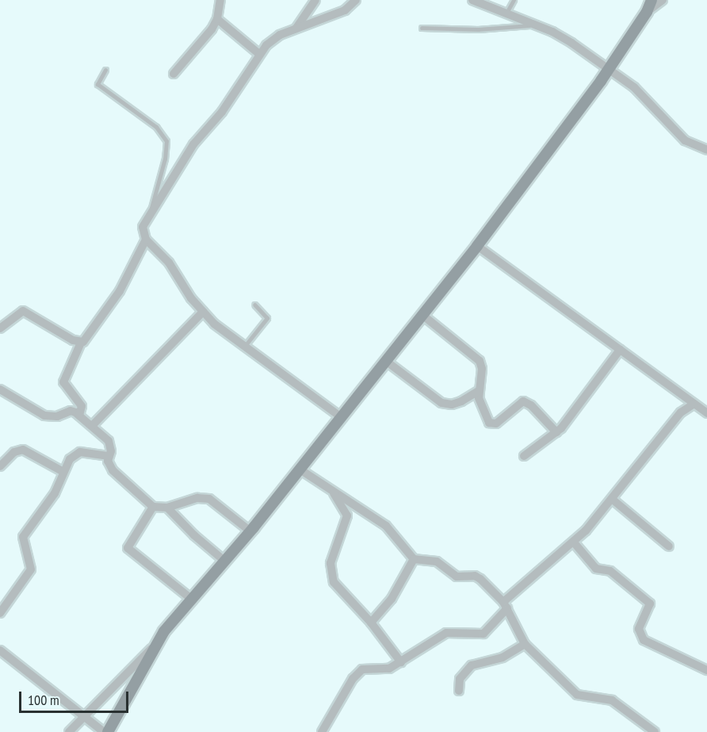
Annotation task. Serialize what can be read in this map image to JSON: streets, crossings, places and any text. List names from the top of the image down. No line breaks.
{"scale_bar":"100 m"}
